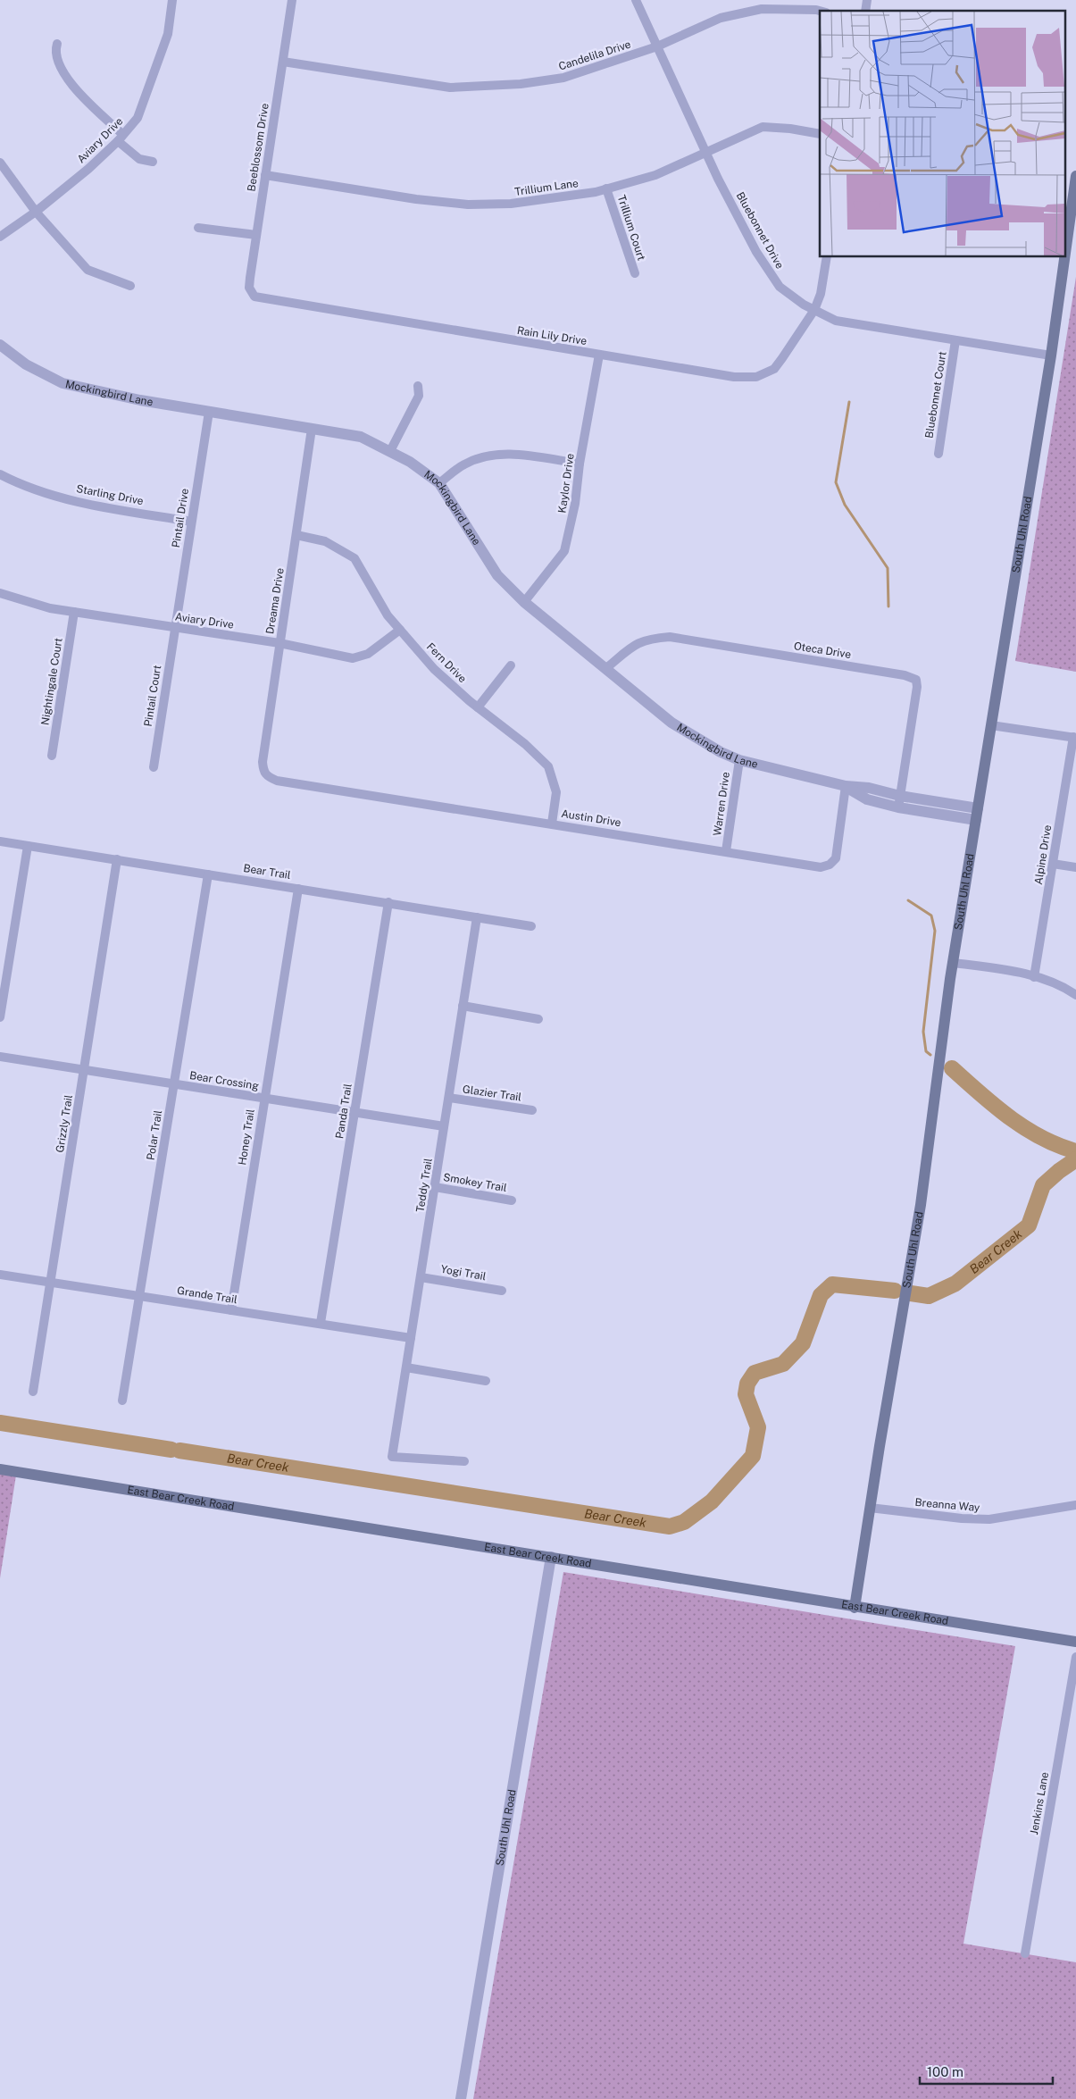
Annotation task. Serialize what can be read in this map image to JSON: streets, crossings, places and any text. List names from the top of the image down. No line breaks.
{"streets":{"main road":["South Uhl Road","East Bear Creek Road"],"street":["Candelila Drive","Aviary Drive","Beeblossom Drive","Trillium Lane","Trillium Court","Bluebonnet Drive","Rain Lily Drive","Mockingbird Lane","Bluebonnet Court","Kaylor Drive","Starling Drive","Pintail Drive","Dreama Drive","Oteca Drive","Fern Drive","Nightingale Court","Pintail Court","Warren Drive","Austin Drive","Alpine Drive","Bear Trail","Bear Crossing","Glazier Trail","Panda Trail","Grizzly Trail","Polar Trail","Honey Trail","Smokey Trail","Teddy Trail","Yogi Trail","Grande Trail","Breanna Way","Jenkins Lane"]},"crossings":[["Candelila Drive","Beeblossom Drive"],["Candelila Drive","Bluebonnet Drive"],["Aviary Drive","Pintail Drive"],["Aviary Drive","Dreama Drive"],["Aviary Drive","Fern Drive"],["Aviary Drive","Nightingale Court"],["Aviary Drive","Pintail Court"],["Beeblossom Drive","Trillium Lane"],["Beeblossom Drive","Rain Lily Drive"],["Trillium Lane","Trillium Court"],["Trillium Lane","Bluebonnet Drive"],["Bluebonnet Drive","Rain Lily Drive"],["Bluebonnet Drive","Bluebonnet Court"],["Bluebonnet Drive","South Uhl Road"],["Rain Lily Drive","Kaylor Drive"],["Mockingbird Lane","Kaylor Drive"],["Mockingbird Lane","Pintail Drive"],["Mockingbird Lane","South Uhl Road"],["Mockingbird Lane","Dreama Drive"],["Mockingbird Lane","Oteca Drive"],["Mockingbird Lane","Warren Drive"],["Mockingbird Lane","Austin Drive"],["Starling Drive","Pintail Drive"],["Pintail Drive","Pintail Court"],["South Uhl Road","East Bear Creek Road"],["South Uhl Road","Breanna Way"],["Dreama Drive","Fern Drive"],["Dreama Drive","Austin Drive"],["Fern Drive","Austin Drive"],["Warren Drive","Austin Drive"],["Bear Trail","Panda Trail"],["Bear Trail","Grizzly Trail"],["Bear Trail","Polar Trail"],["Bear Trail","Honey Trail"],["Bear Trail","Teddy Trail"],["Bear Crossing","Panda Trail"],["Bear Crossing","Grizzly Trail"],["Bear Crossing","Polar Trail"],["Bear Crossing","Honey Trail"],["Bear Crossing","Teddy Trail"],["Glazier Trail","Teddy Trail"],["Panda Trail","Grande Trail"],["Grizzly Trail","Grande Trail"],["Polar Trail","Grande Trail"],["Honey Trail","Grande Trail"],["Smokey Trail","Teddy Trail"],["Teddy Trail","Yogi Trail"],["Teddy Trail","Grande Trail"]],"water":["Bear Creek"],"scale_bar":"100 m"}
